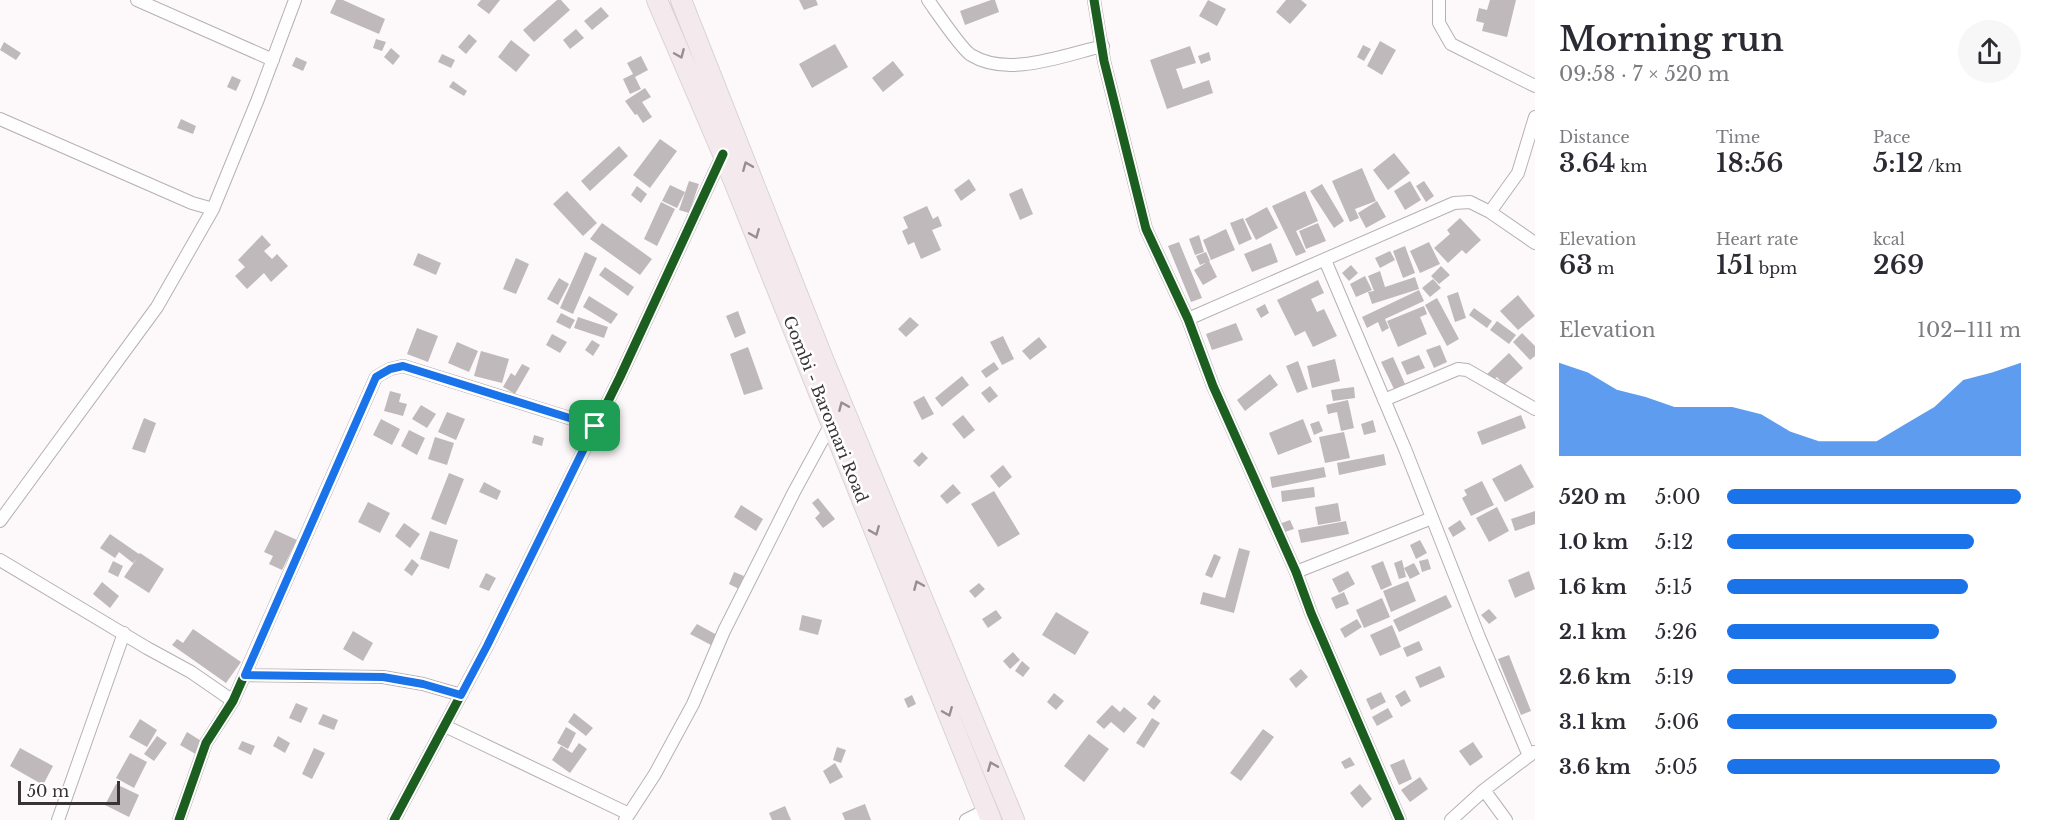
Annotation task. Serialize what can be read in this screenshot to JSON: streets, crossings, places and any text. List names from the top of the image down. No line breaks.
{"streets":{"main road":["Gombi - Baromari Road"]},"scale_bar":"50 m","page":{"heading":["Morning run","09:58 · 7 × 520 m"],"stats":[["Distance","3.64 km"],["Time","18:56"],["Pace","5:12 /km"],["Elevation","63 m"],["Heart rate","151 bpm"],["kcal","269"]],"chart":["Elevation","102–111 m"],"list":[{"name":"520 m","note":"5:00"},{"name":"1.0 km","note":"5:12"},{"name":"1.6 km","note":"5:15"},{"name":"2.1 km","note":"5:26"},{"name":"2.6 km","note":"5:19"},{"name":"3.1 km","note":"5:06"},{"name":"3.6 km","note":"5:05"}],"scale":"50 m"}}
